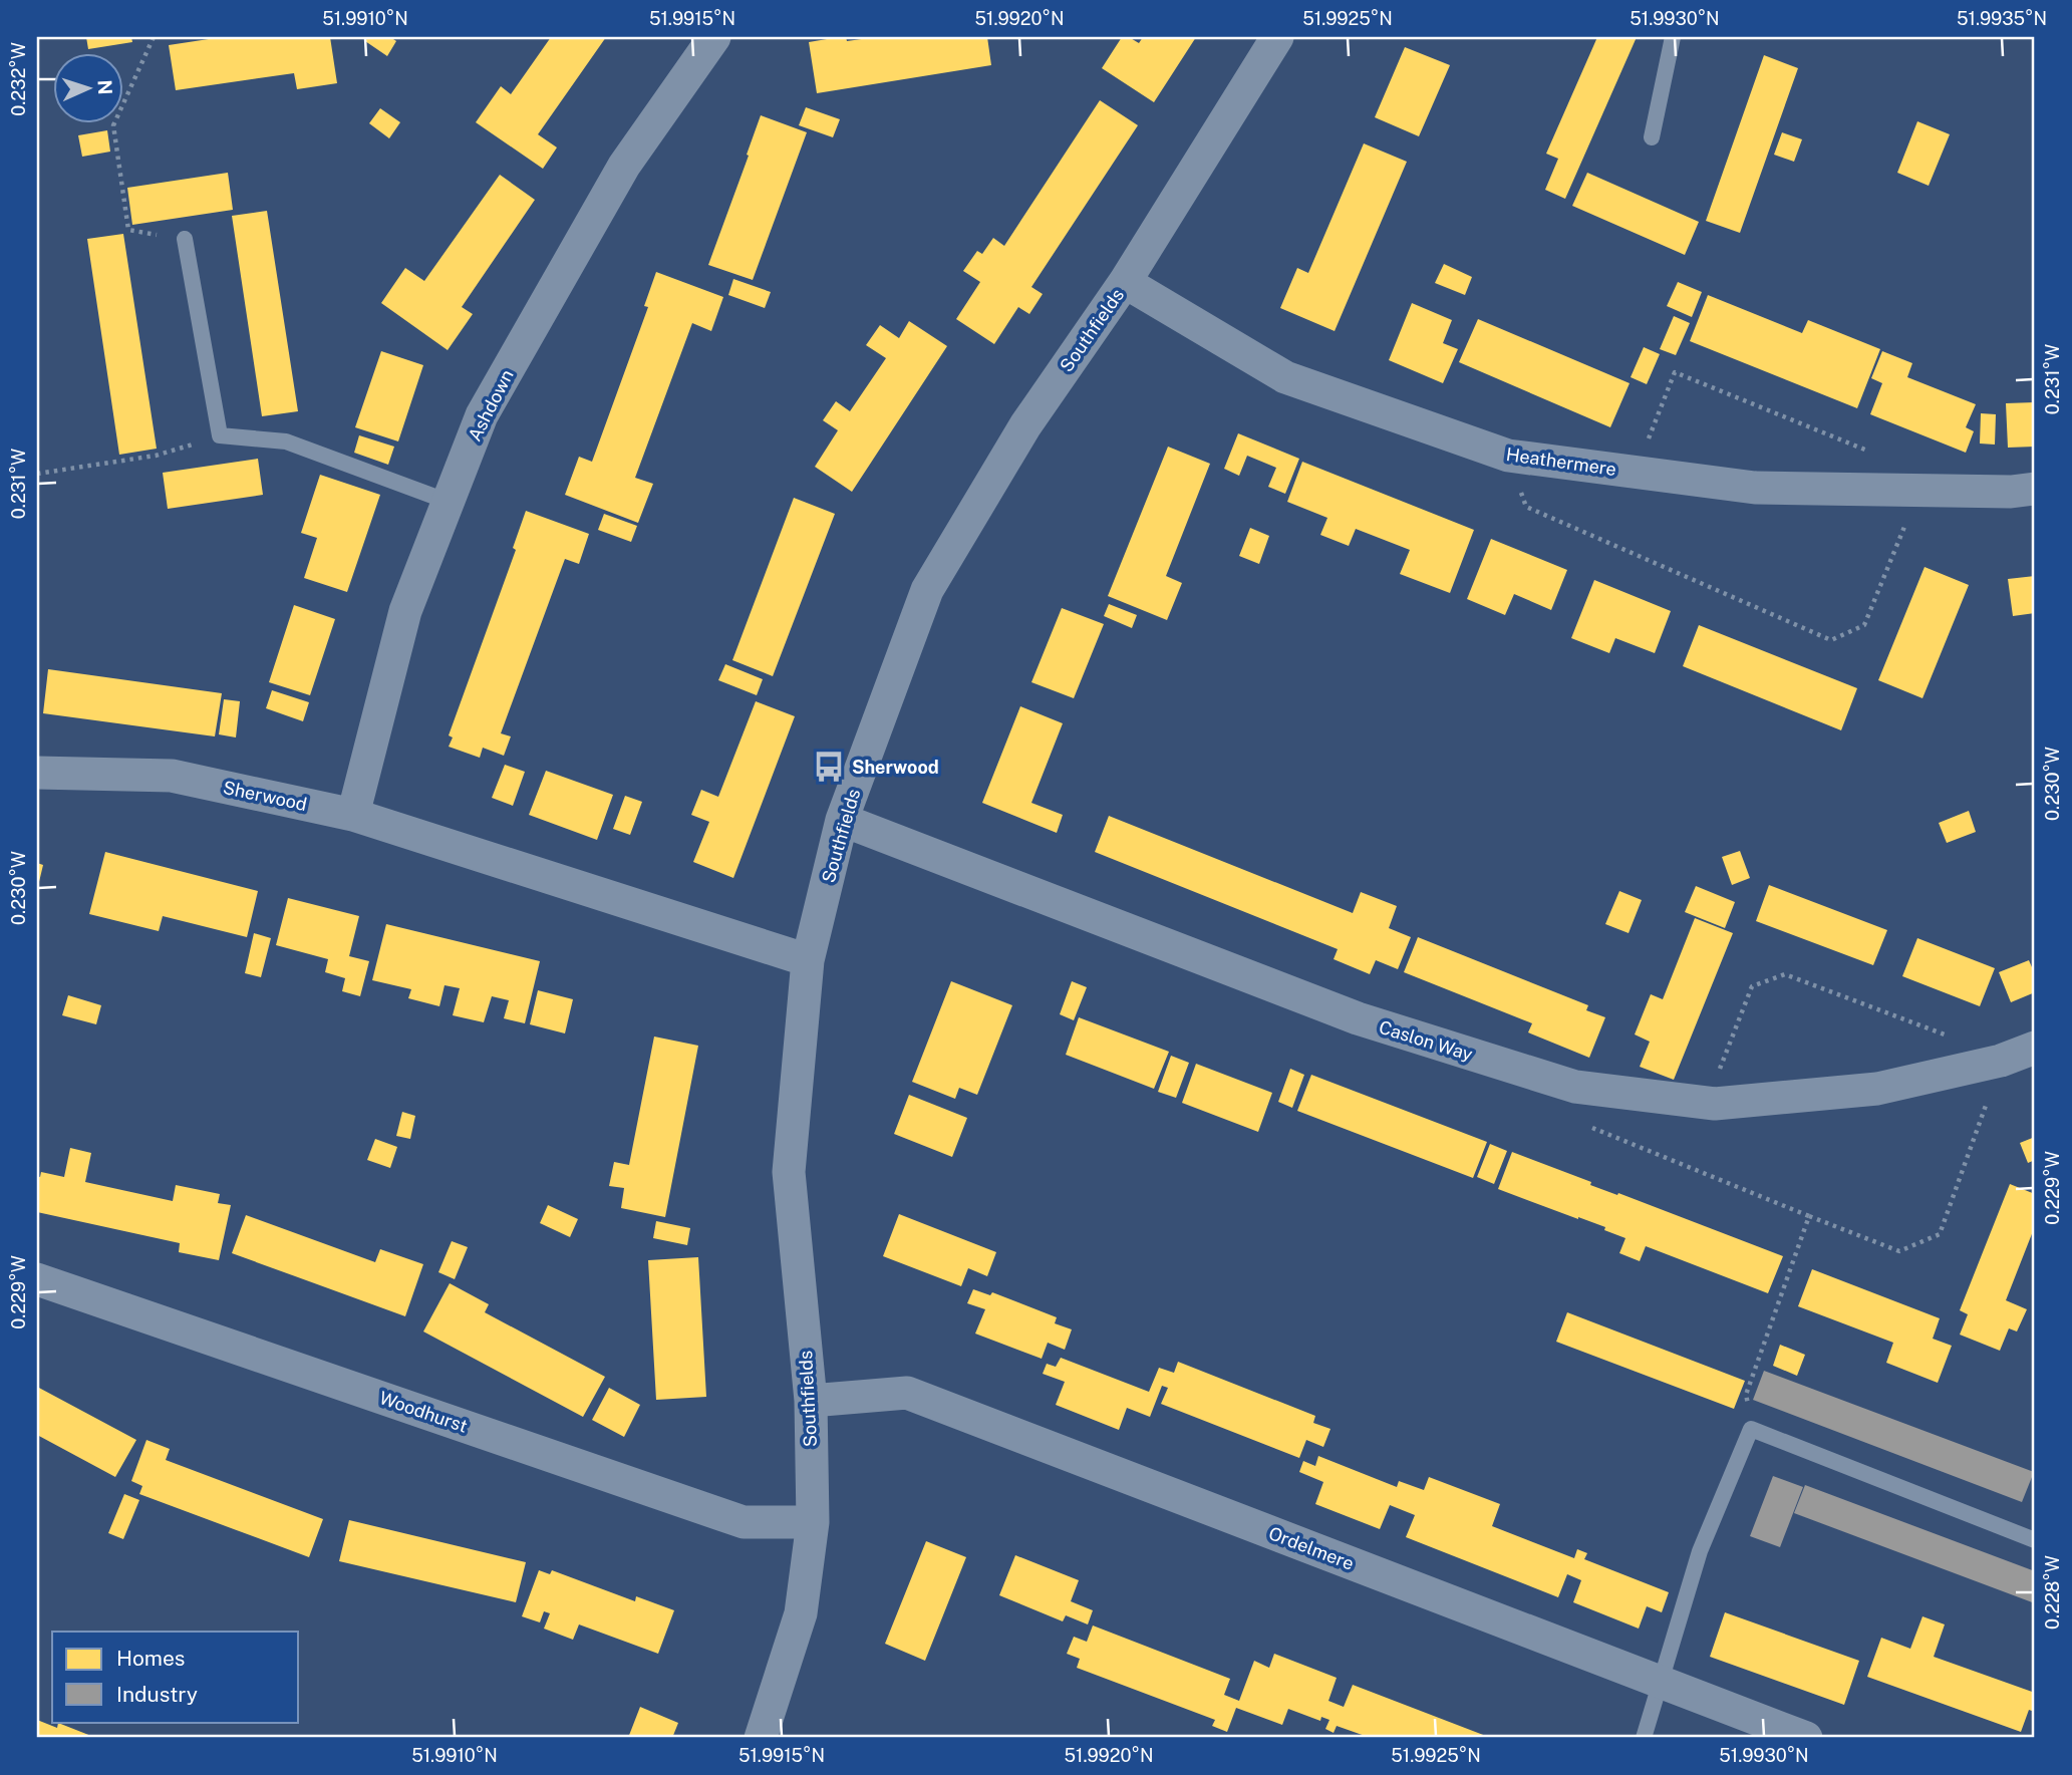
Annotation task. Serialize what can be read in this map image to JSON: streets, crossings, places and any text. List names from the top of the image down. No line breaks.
{"streets":{"street":["Southfields","Ashdown","Heathermere","Sherwood","Caslon Way","Woodhurst","Ordelmere"]},"crossings":[["Southfields","Heathermere"],["Southfields","Sherwood"],["Southfields","Caslon Way"],["Southfields","Woodhurst"],["Southfields","Ordelmere"],["Ashdown","Sherwood"]],"places":{"bus stop":["Sherwood"]},"legend":["Homes","Industry"],"north":"right","coordinates":["51.9910°N","51.9915°N","51.9920°N","51.9925°N","51.9930°N","51.9935°N","0.232°W","0.231°W","0.230°W","0.229°W","0.228°W"]}
